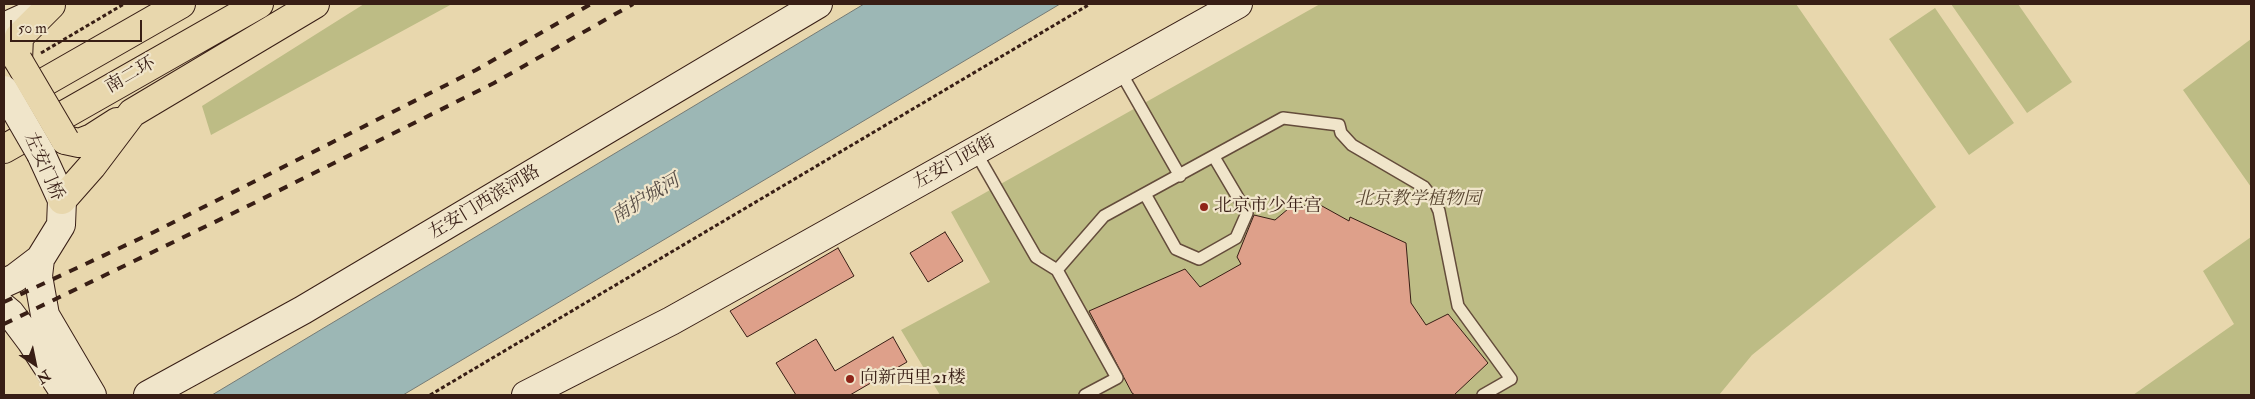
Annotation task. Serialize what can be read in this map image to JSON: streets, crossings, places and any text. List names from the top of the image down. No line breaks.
{"streets":{"highway":["南二环"],"street":["左安门西街","左安门桥","左安门西滨河路"]},"water":["南护城河"],"parks":["北京教学植物园"],"places":["北京市少年宫","向新西里21楼"],"scale_bar":"50 m","north":"bottom right"}
